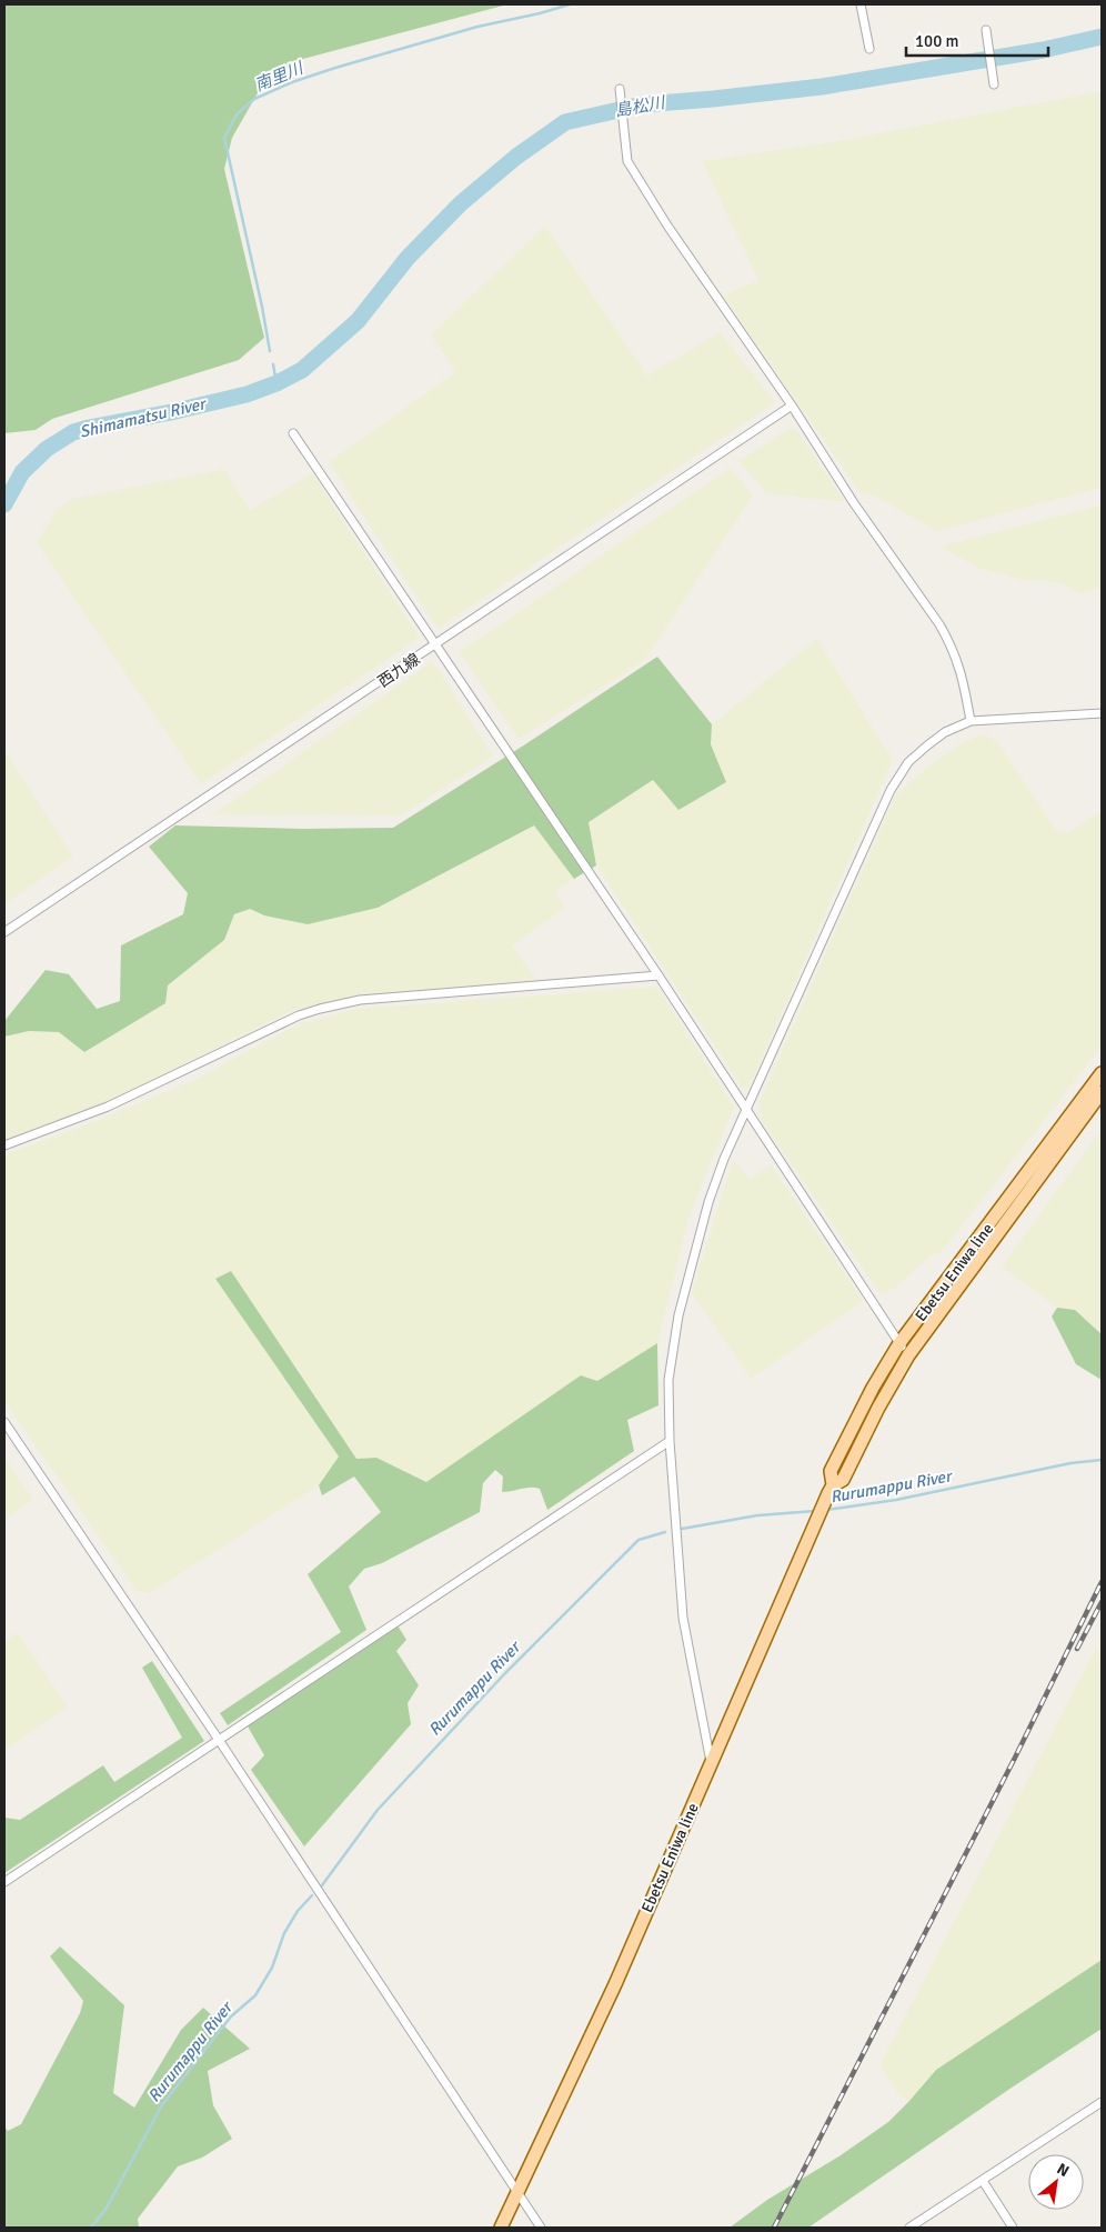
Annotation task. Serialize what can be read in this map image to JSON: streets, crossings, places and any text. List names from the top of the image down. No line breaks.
{"streets":{"main road":["Ebetsu Eniwa line"],"street":["西九線"]},"water":["南里川","島松川","Shimamatsu River","Rurumappu River"],"scale_bar":"100 m","north":"top right"}
